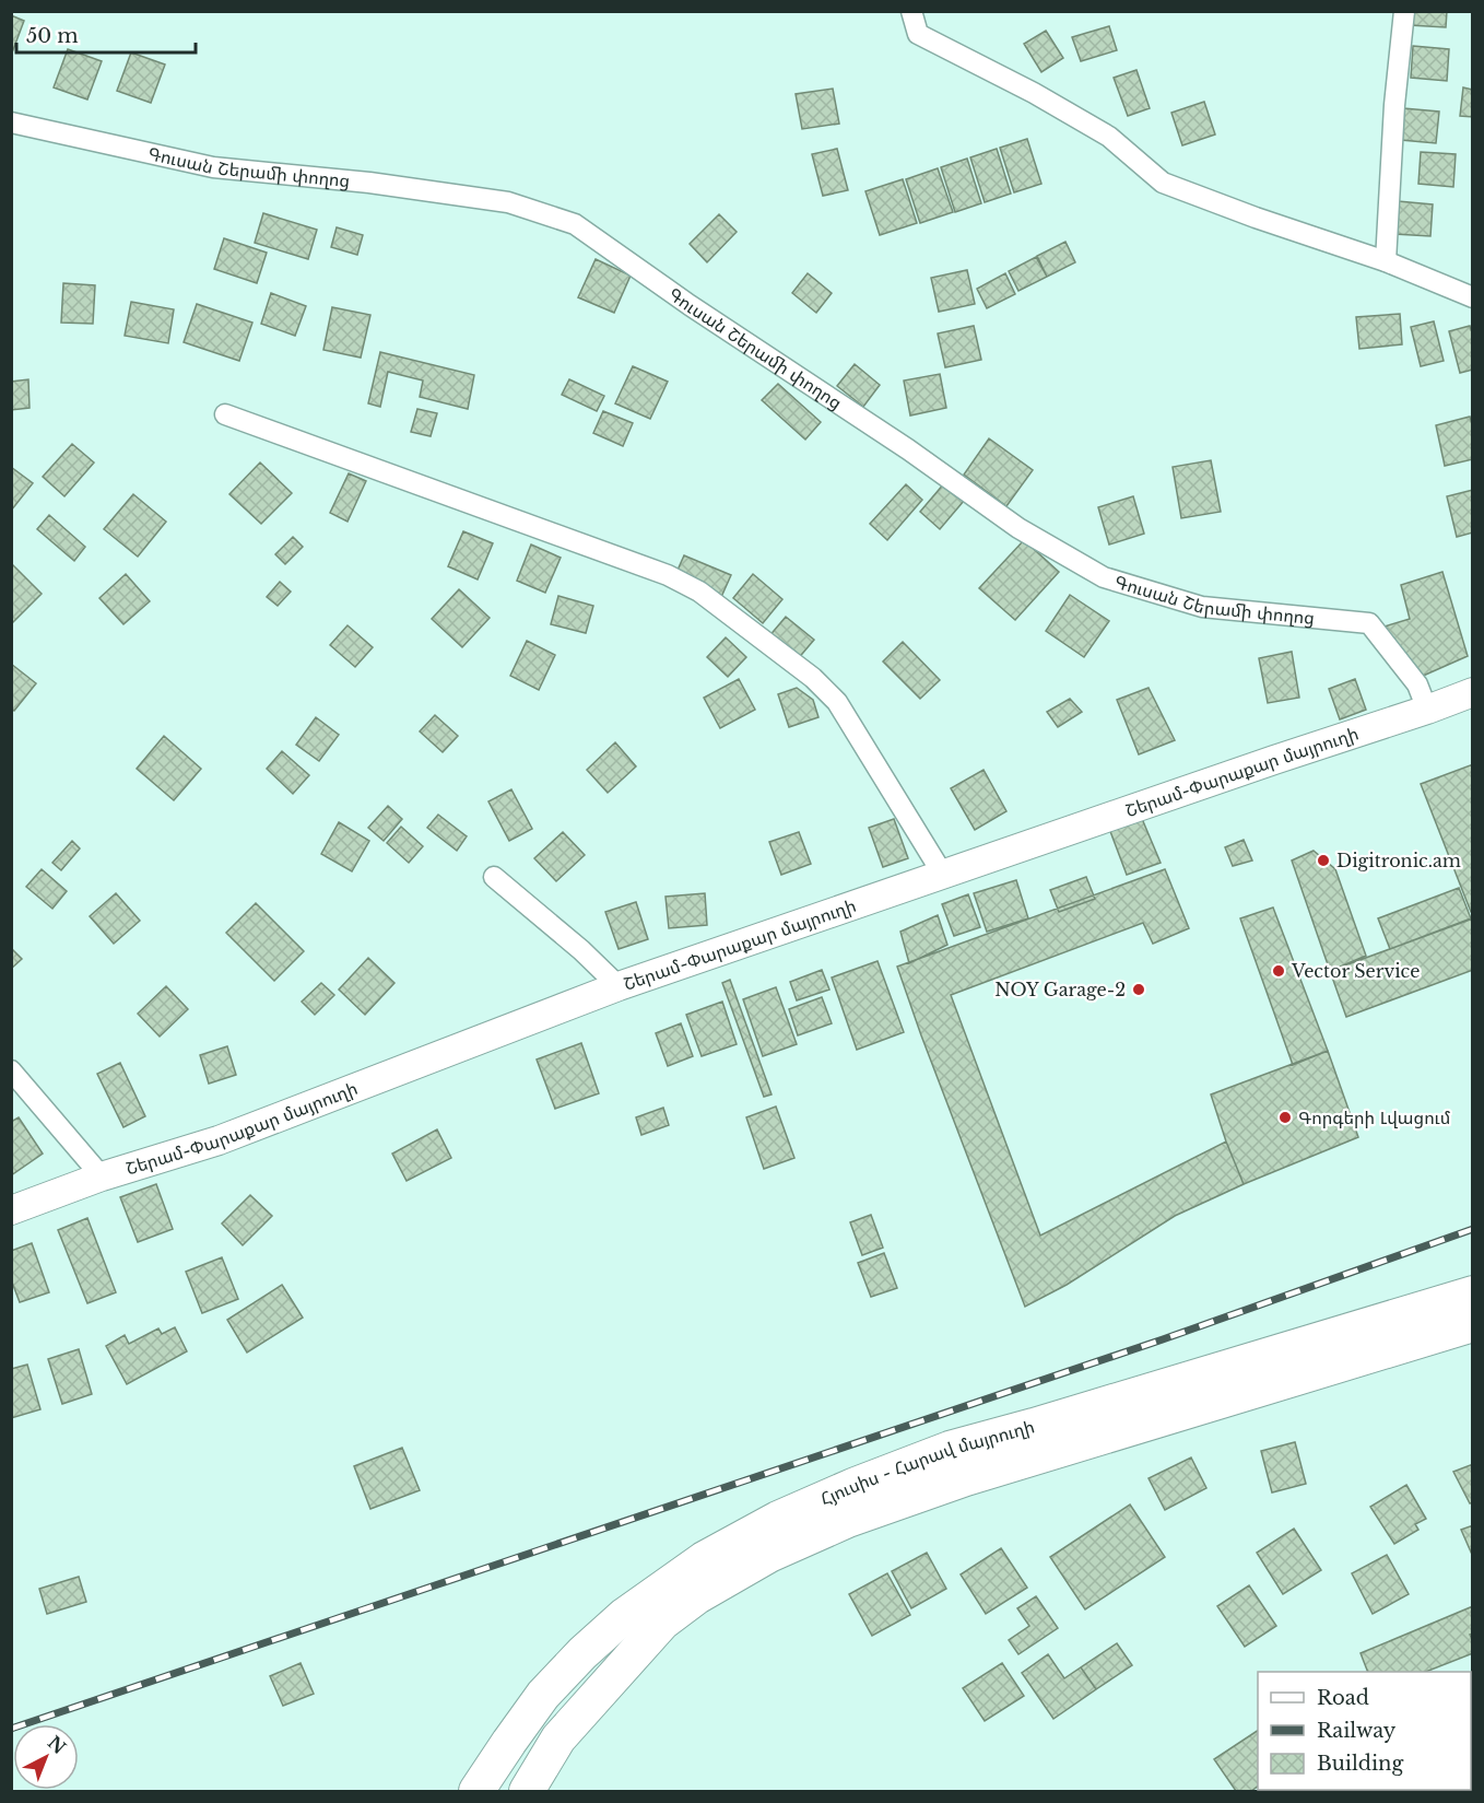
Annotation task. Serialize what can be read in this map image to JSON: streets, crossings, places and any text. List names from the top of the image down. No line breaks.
{"streets":{"highway":["Հյուսիս - Հարավ մայրուղի"],"street":["Գուսան Շերամի փողոց","Շերամ-Փարաքար մայրուղի"]},"crossings":[["Գուսան Շերամի փողոց","Շերամ-Փարաքար մայրուղի"]],"places":["Digitronic.am","Vector Service","NOY Garage-2","Գորգերի Լվացում"],"legend":["Road","Railway","Building"],"scale_bar":"50 m","north":"top right"}
